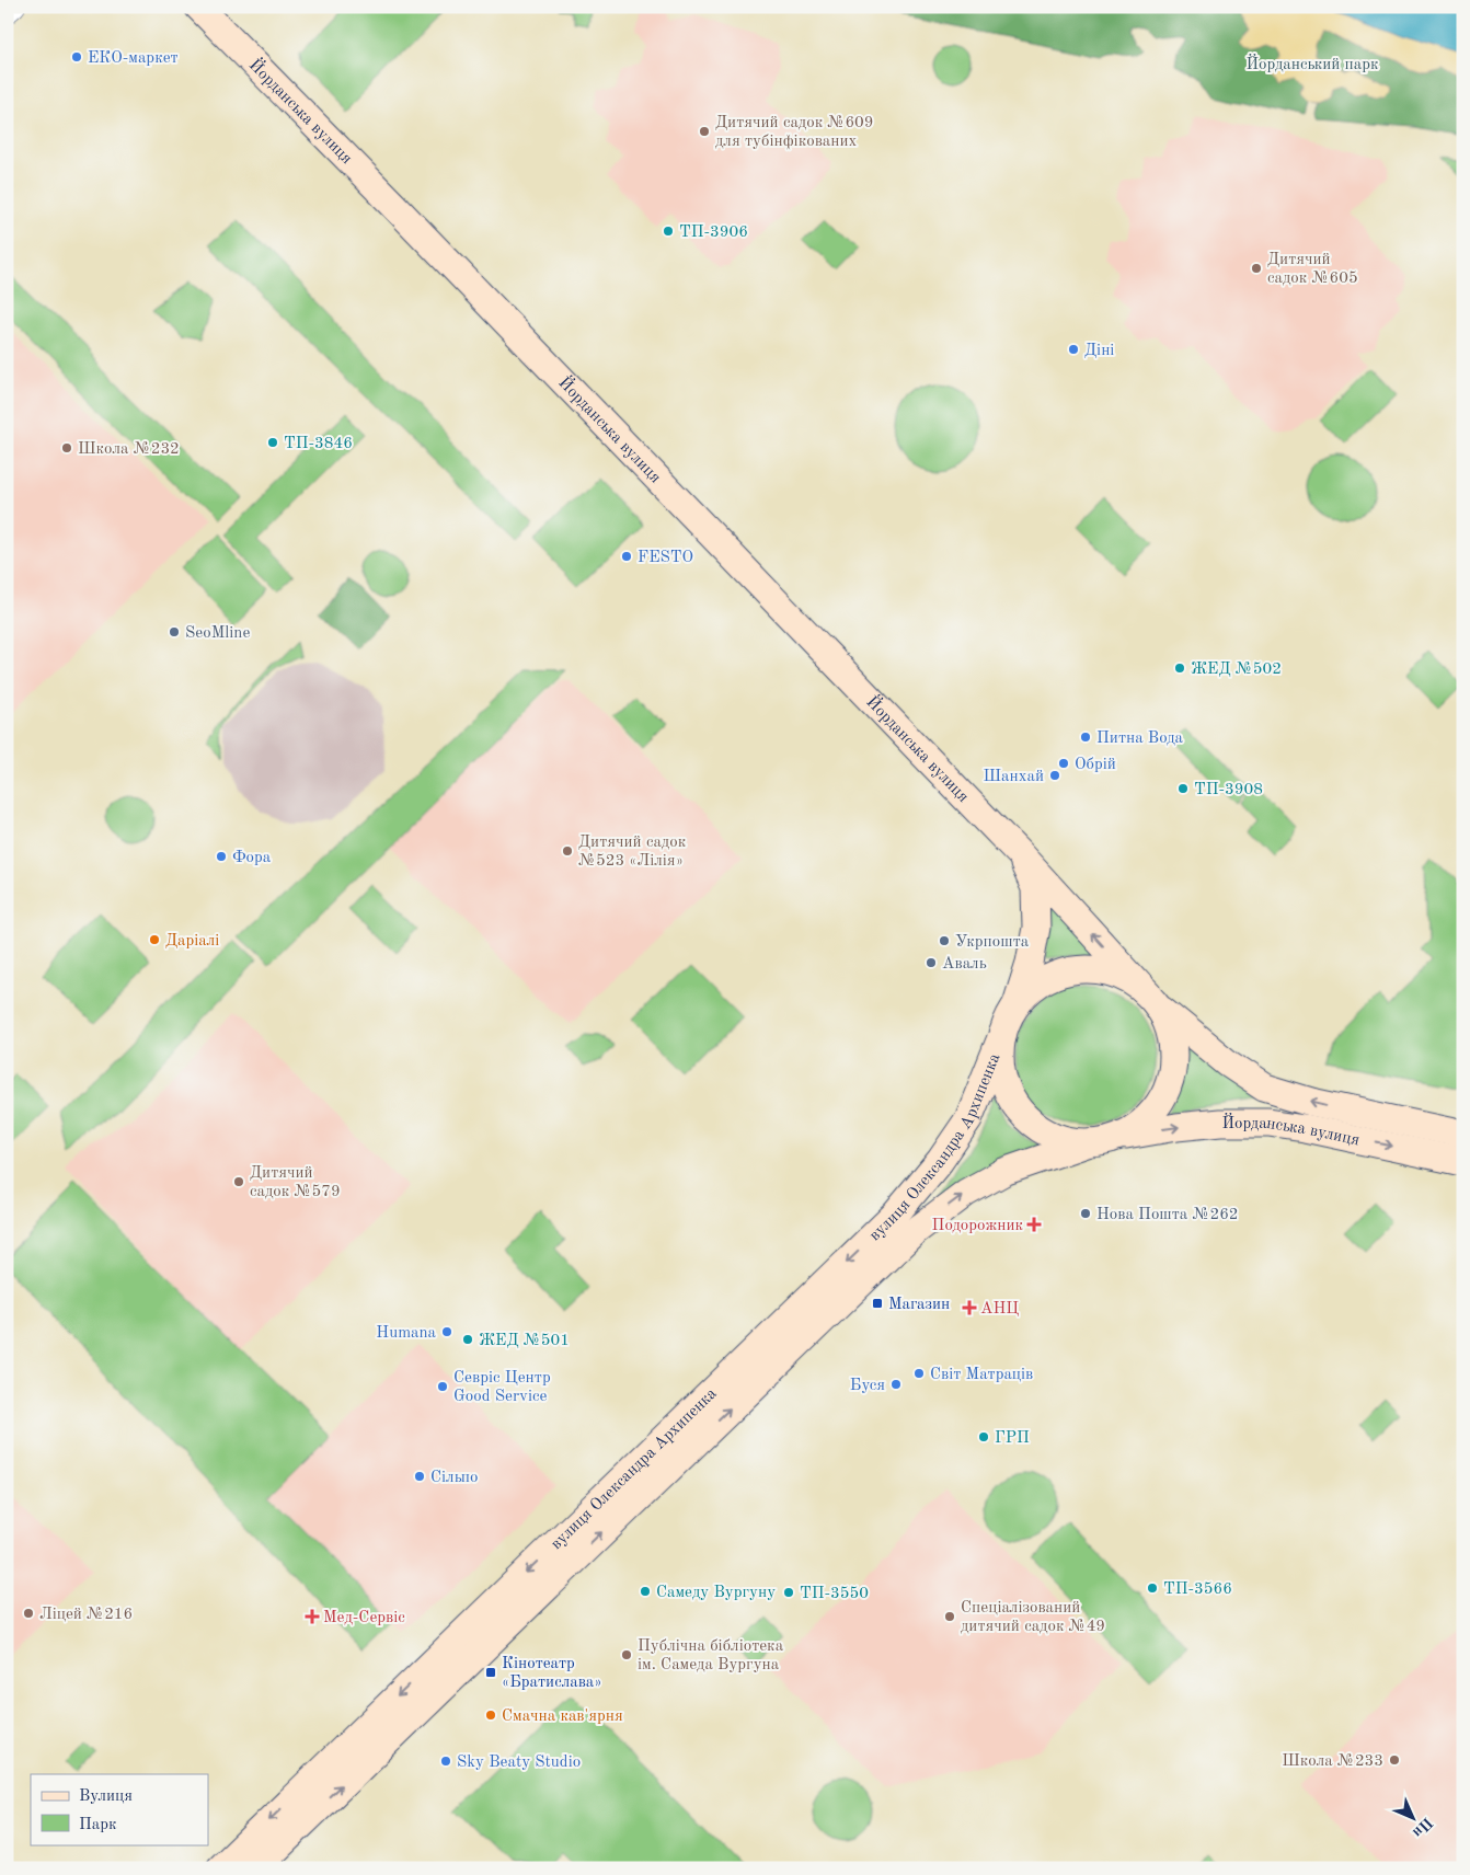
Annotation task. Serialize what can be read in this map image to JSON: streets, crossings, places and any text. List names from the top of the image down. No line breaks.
{"streets":{"main road":["Йорданська вулиця","вулиця Олександра Архипенка"]},"crossings":[["Йорданська вулиця","вулиця Олександра Архипенка"]],"parks":["Йорданський парк"],"places":{"other":["ЕКО-маркет","Дитячий садок №609 для тубінфікованих","ТП-3906","Дитячий садок №605","Діні","ТП-3846","Школа №232","FESTO","SeoMline","ЖЕД №502","Питна Вода","Обрій","Шанхай","ТП-3908","Дитячий садок №523 «Лілія»","Фора","Даріалі","Укрпошта","Аваль","Дитячий садок №579","Нова Пошта №262","Humana","ЖЕД №501","Світ Матраців","Буся","Севрiс Центр Good Service","ГРП","Сільпо","ТП-3566","Самеду Вургуну","ТП-3550","Ліцей №216","Спеціалізований дитячий садок №49","Публічна бібліотека ім. Самеда Вургуна","Смачна кав'ярня","Школа №233","Sky Beaty Studio"],"health":["Подорожник","АНЦ","Мед-Сервіс"],"transit":["Магазин","Кінотеатр «Братислава»"]},"legend":["Вулиця","Парк"],"north":"bottom right"}
